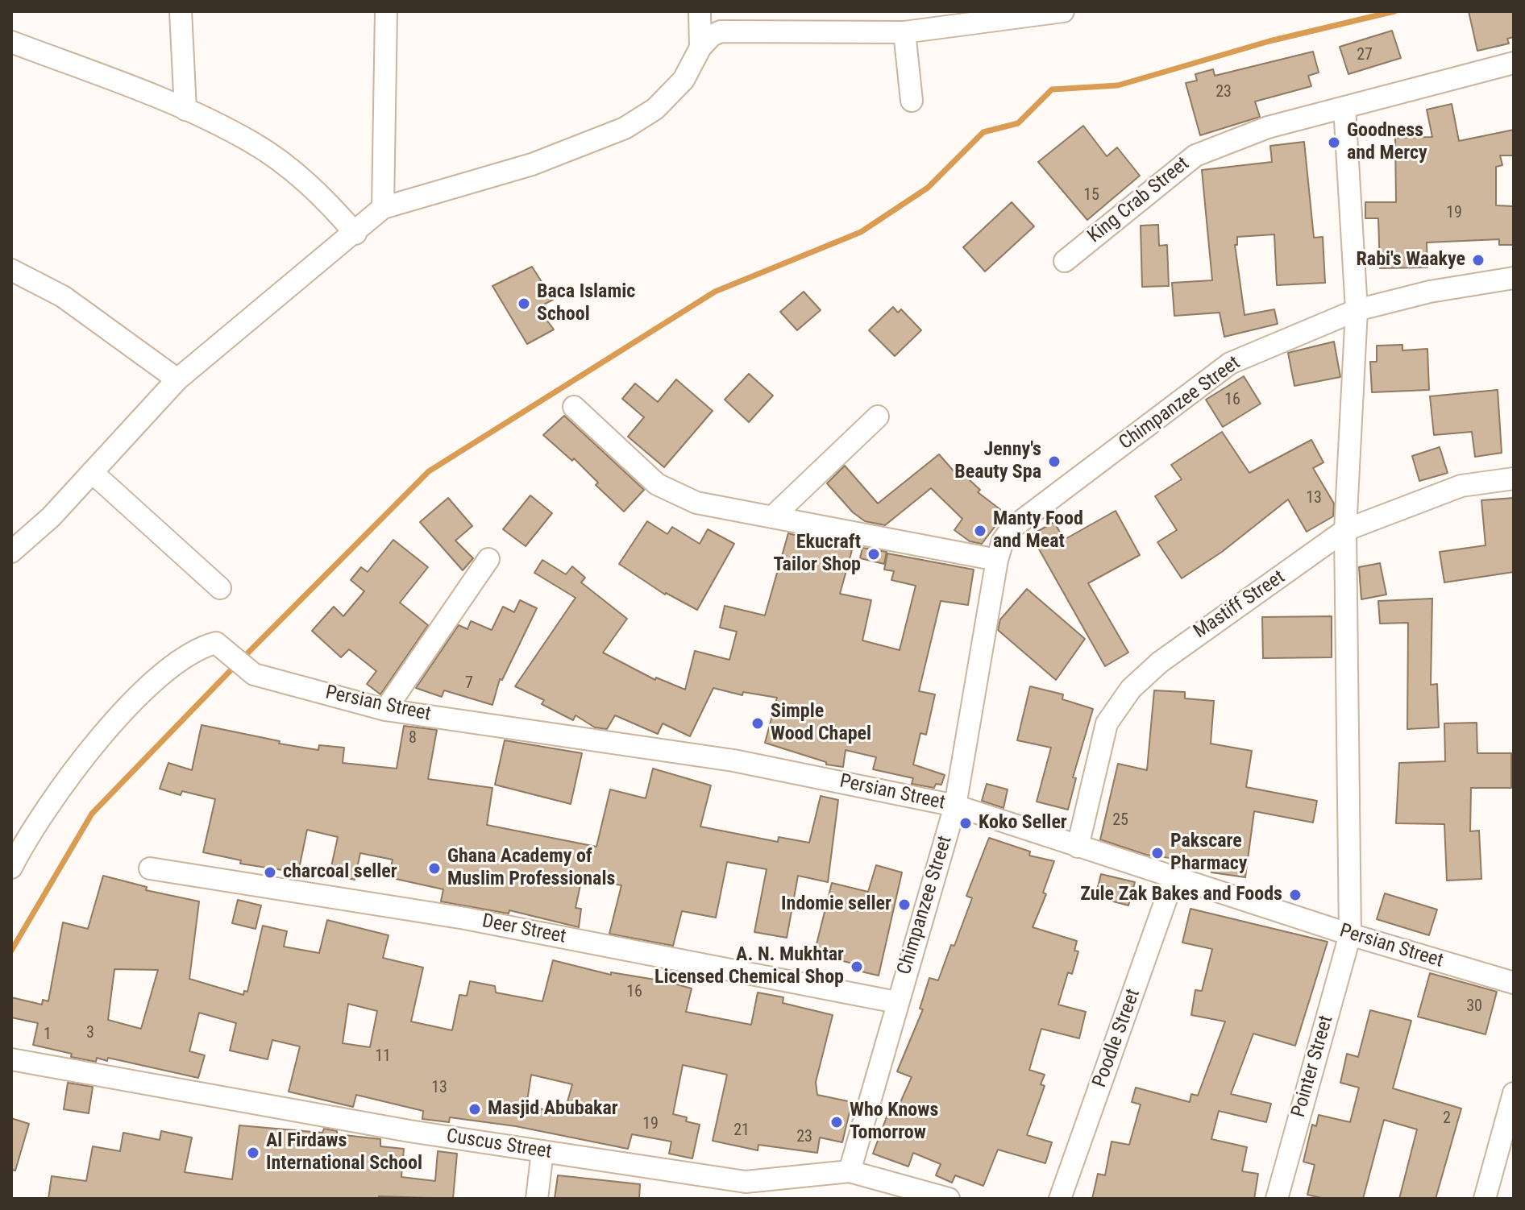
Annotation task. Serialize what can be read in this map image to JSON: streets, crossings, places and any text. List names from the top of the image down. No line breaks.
{"streets":{"street":["King Crab Street","Chimpanzee Street","Mastiff Street","Persian Street","Deer Street","Poodle Street","Pointer Street","Cuscus Street"]},"crossings":[["King Crab Street","Pointer Street"],["Chimpanzee Street","Persian Street"],["Chimpanzee Street","Deer Street"],["Chimpanzee Street","Pointer Street"],["Chimpanzee Street","Cuscus Street"],["Mastiff Street","Persian Street"],["Mastiff Street","Pointer Street"],["Persian Street","Poodle Street"],["Persian Street","Pointer Street"]],"places":["Goodness and Mercy","Rabi's Waakye","Baca Islamic School","Jenny's Beauty Spa","Manty Food and Meat","Ekucraft Tailor Shop","Simple Wood Chapel","Koko Seller","Pakscare Pharmacy","Ghana Academy of Muslim Professionals","charcoal seller","Zule Zak Bakes and Foods","Indomie seller","A. N. Mukhtar Licensed Chemical Shop","Masjid Abubakar","Who Knows Tomorrow","Al Firdaws International School"],"house_numbers":["27","23","15","19","16","13","7","8","25","16","30","3","1","11","13","2","19","21","23"]}
